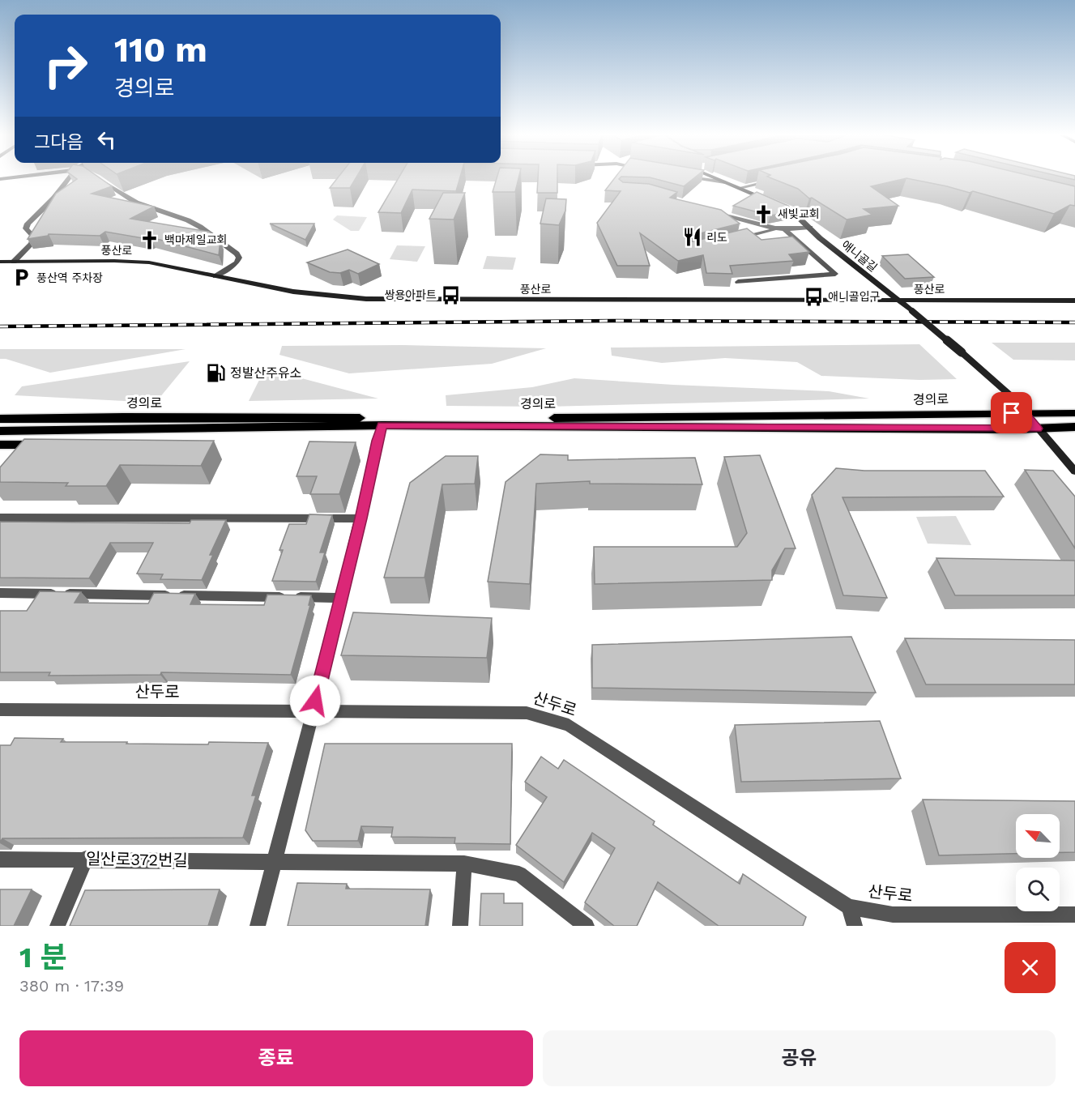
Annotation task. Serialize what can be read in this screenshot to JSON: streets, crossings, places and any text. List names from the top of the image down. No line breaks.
{"streets":{"main road":["풍산로","애니골길","경의로"],"street":["산두로","일산로372번길"]},"crossings":[["풍산로","애니골길"],["애니골길","경의로"]],"places":{"church":["새빛교회","백마제일교회"],"restaurant":["리도"],"parking":["풍산역 주차장"],"bus stop":["쌍용아파트","애니골입구"],"fuel station":["정발산주유소"]},"north":"top left","page":{"turn":["110 m","경의로"],"then":"그다음","heading":["1 분","380 m · 17:39"],"buttons":["종료","공유"]}}
